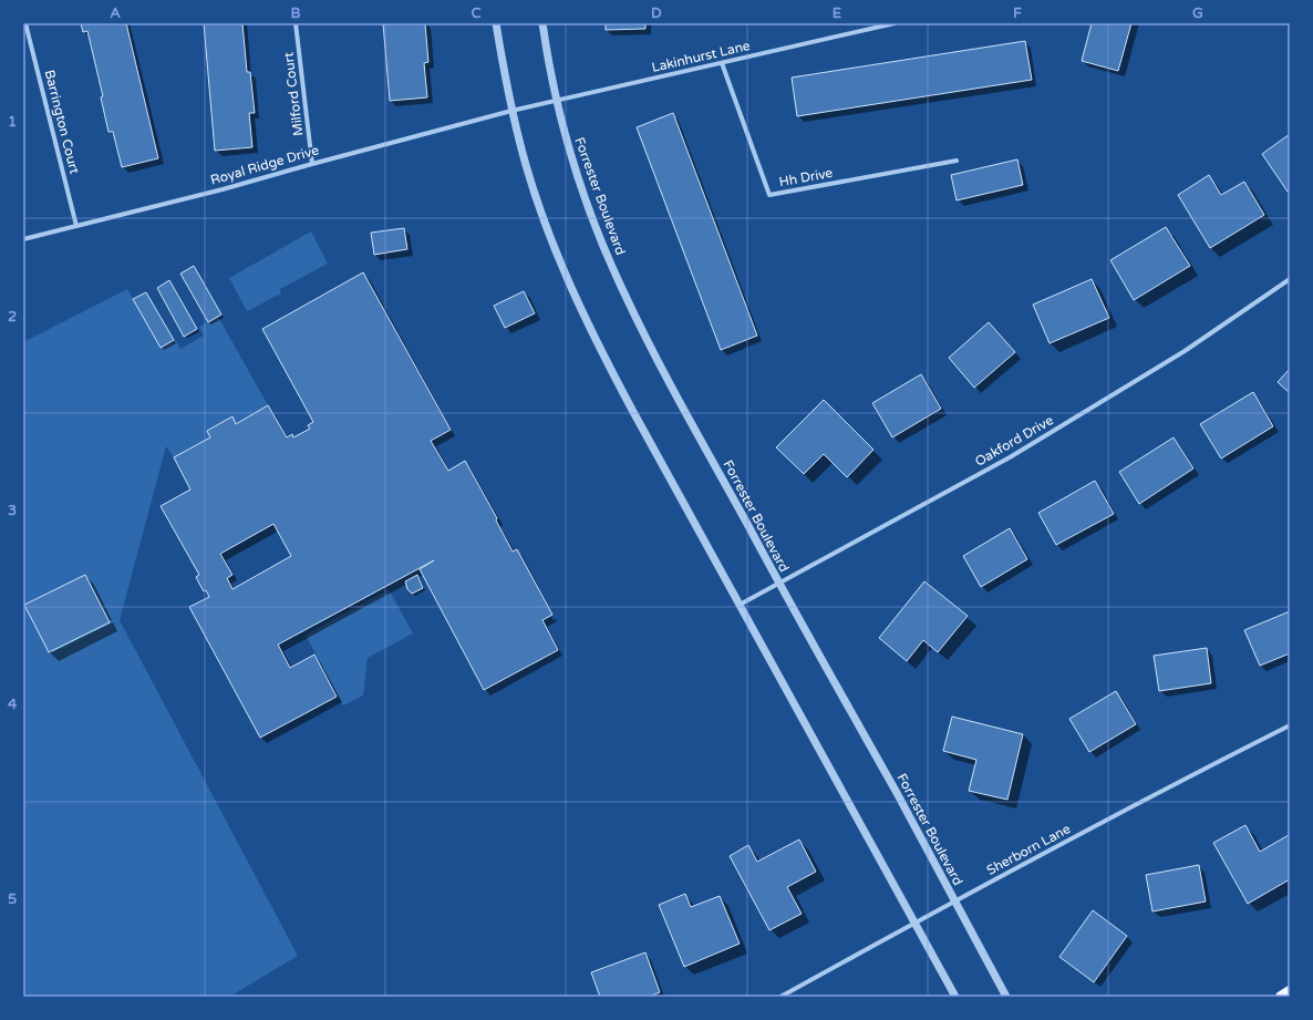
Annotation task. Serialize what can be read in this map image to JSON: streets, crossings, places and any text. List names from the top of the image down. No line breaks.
{"streets":{"street":["Lakinhurst Lane","Milford Court","Barrington Court","Royal Ridge Drive","Hh Drive","Forrester Boulevard","Oakford Drive","Sherborn Lane"]},"crossings":[["Lakinhurst Lane","Royal Ridge Drive"],["Lakinhurst Lane","Hh Drive"],["Lakinhurst Lane","Forrester Boulevard"],["Milford Court","Royal Ridge Drive"],["Barrington Court","Royal Ridge Drive"],["Forrester Boulevard","Oakford Drive"],["Forrester Boulevard","Sherborn Lane"]],"grid":{"columns":["A","B","C","D","E","F","G"],"rows":["1","2","3","4","5"]}}
